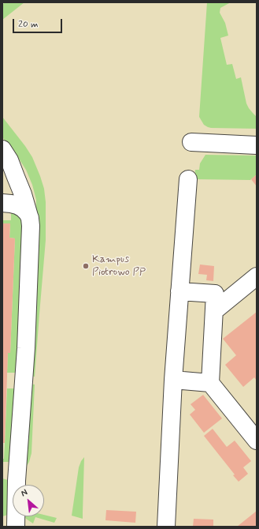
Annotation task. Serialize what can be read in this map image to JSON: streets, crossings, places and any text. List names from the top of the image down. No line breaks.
{"places":["Kampus Piotrowo PP"],"scale_bar":"20 m","north":"top left"}
